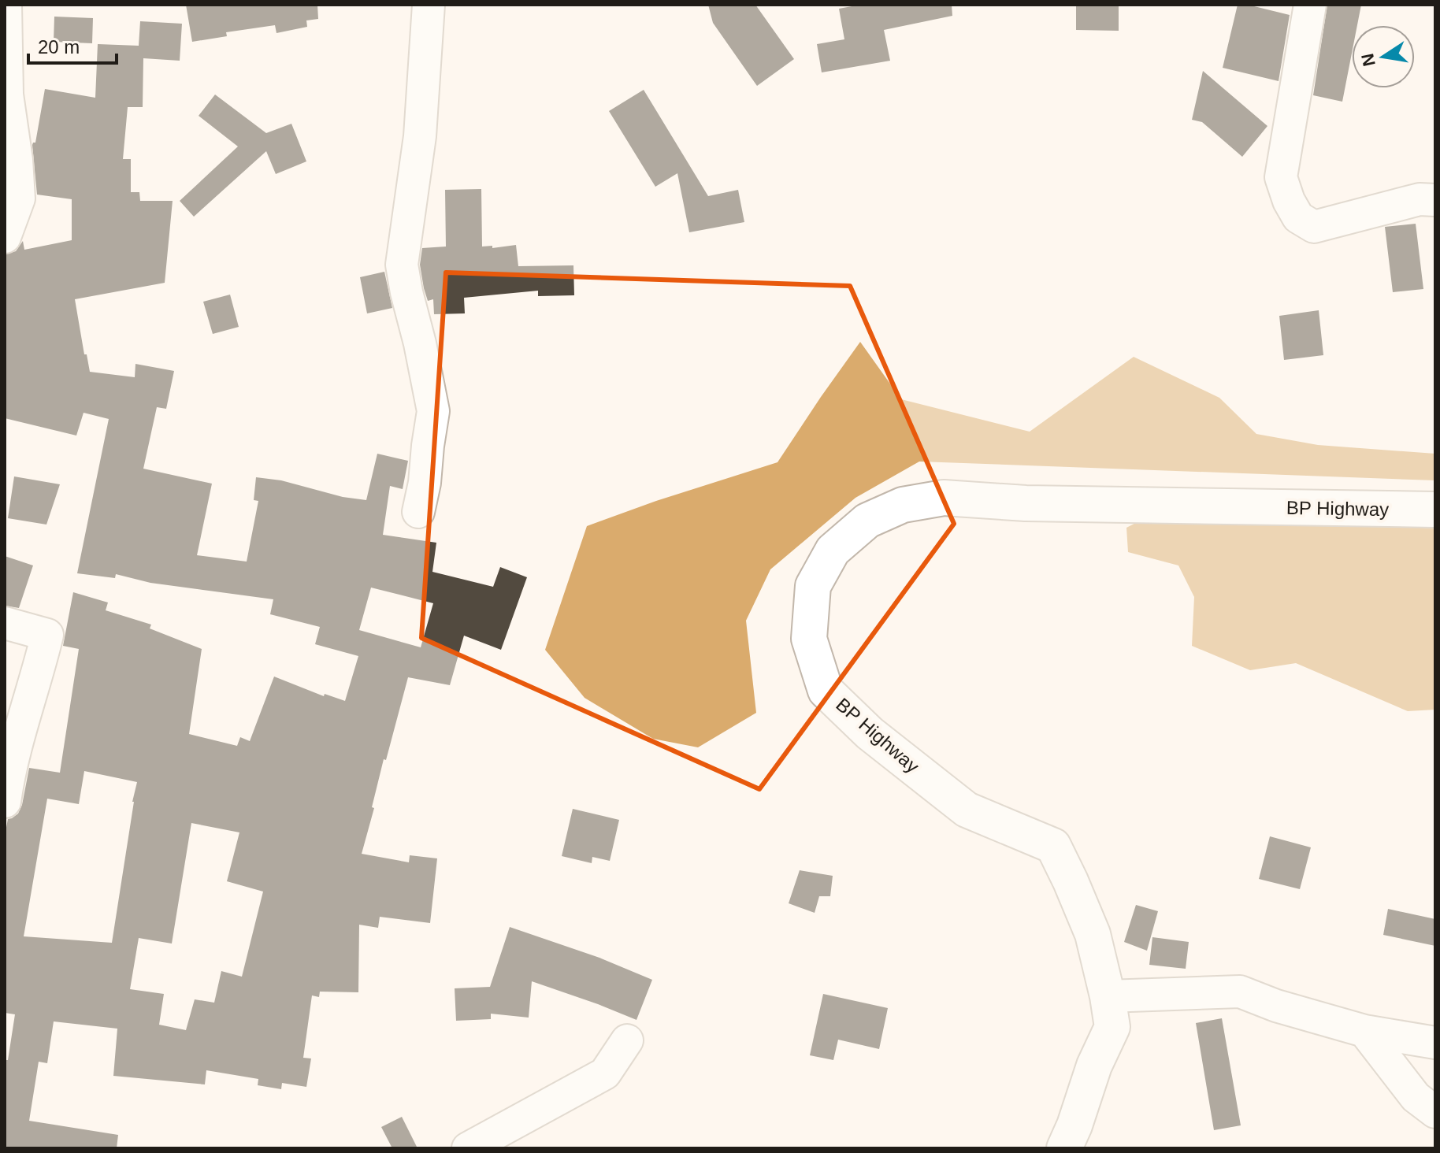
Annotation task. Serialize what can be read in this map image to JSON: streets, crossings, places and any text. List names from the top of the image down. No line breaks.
{"streets":{"highway":["BP Highway"]},"scale_bar":"20 m","north":"left"}
